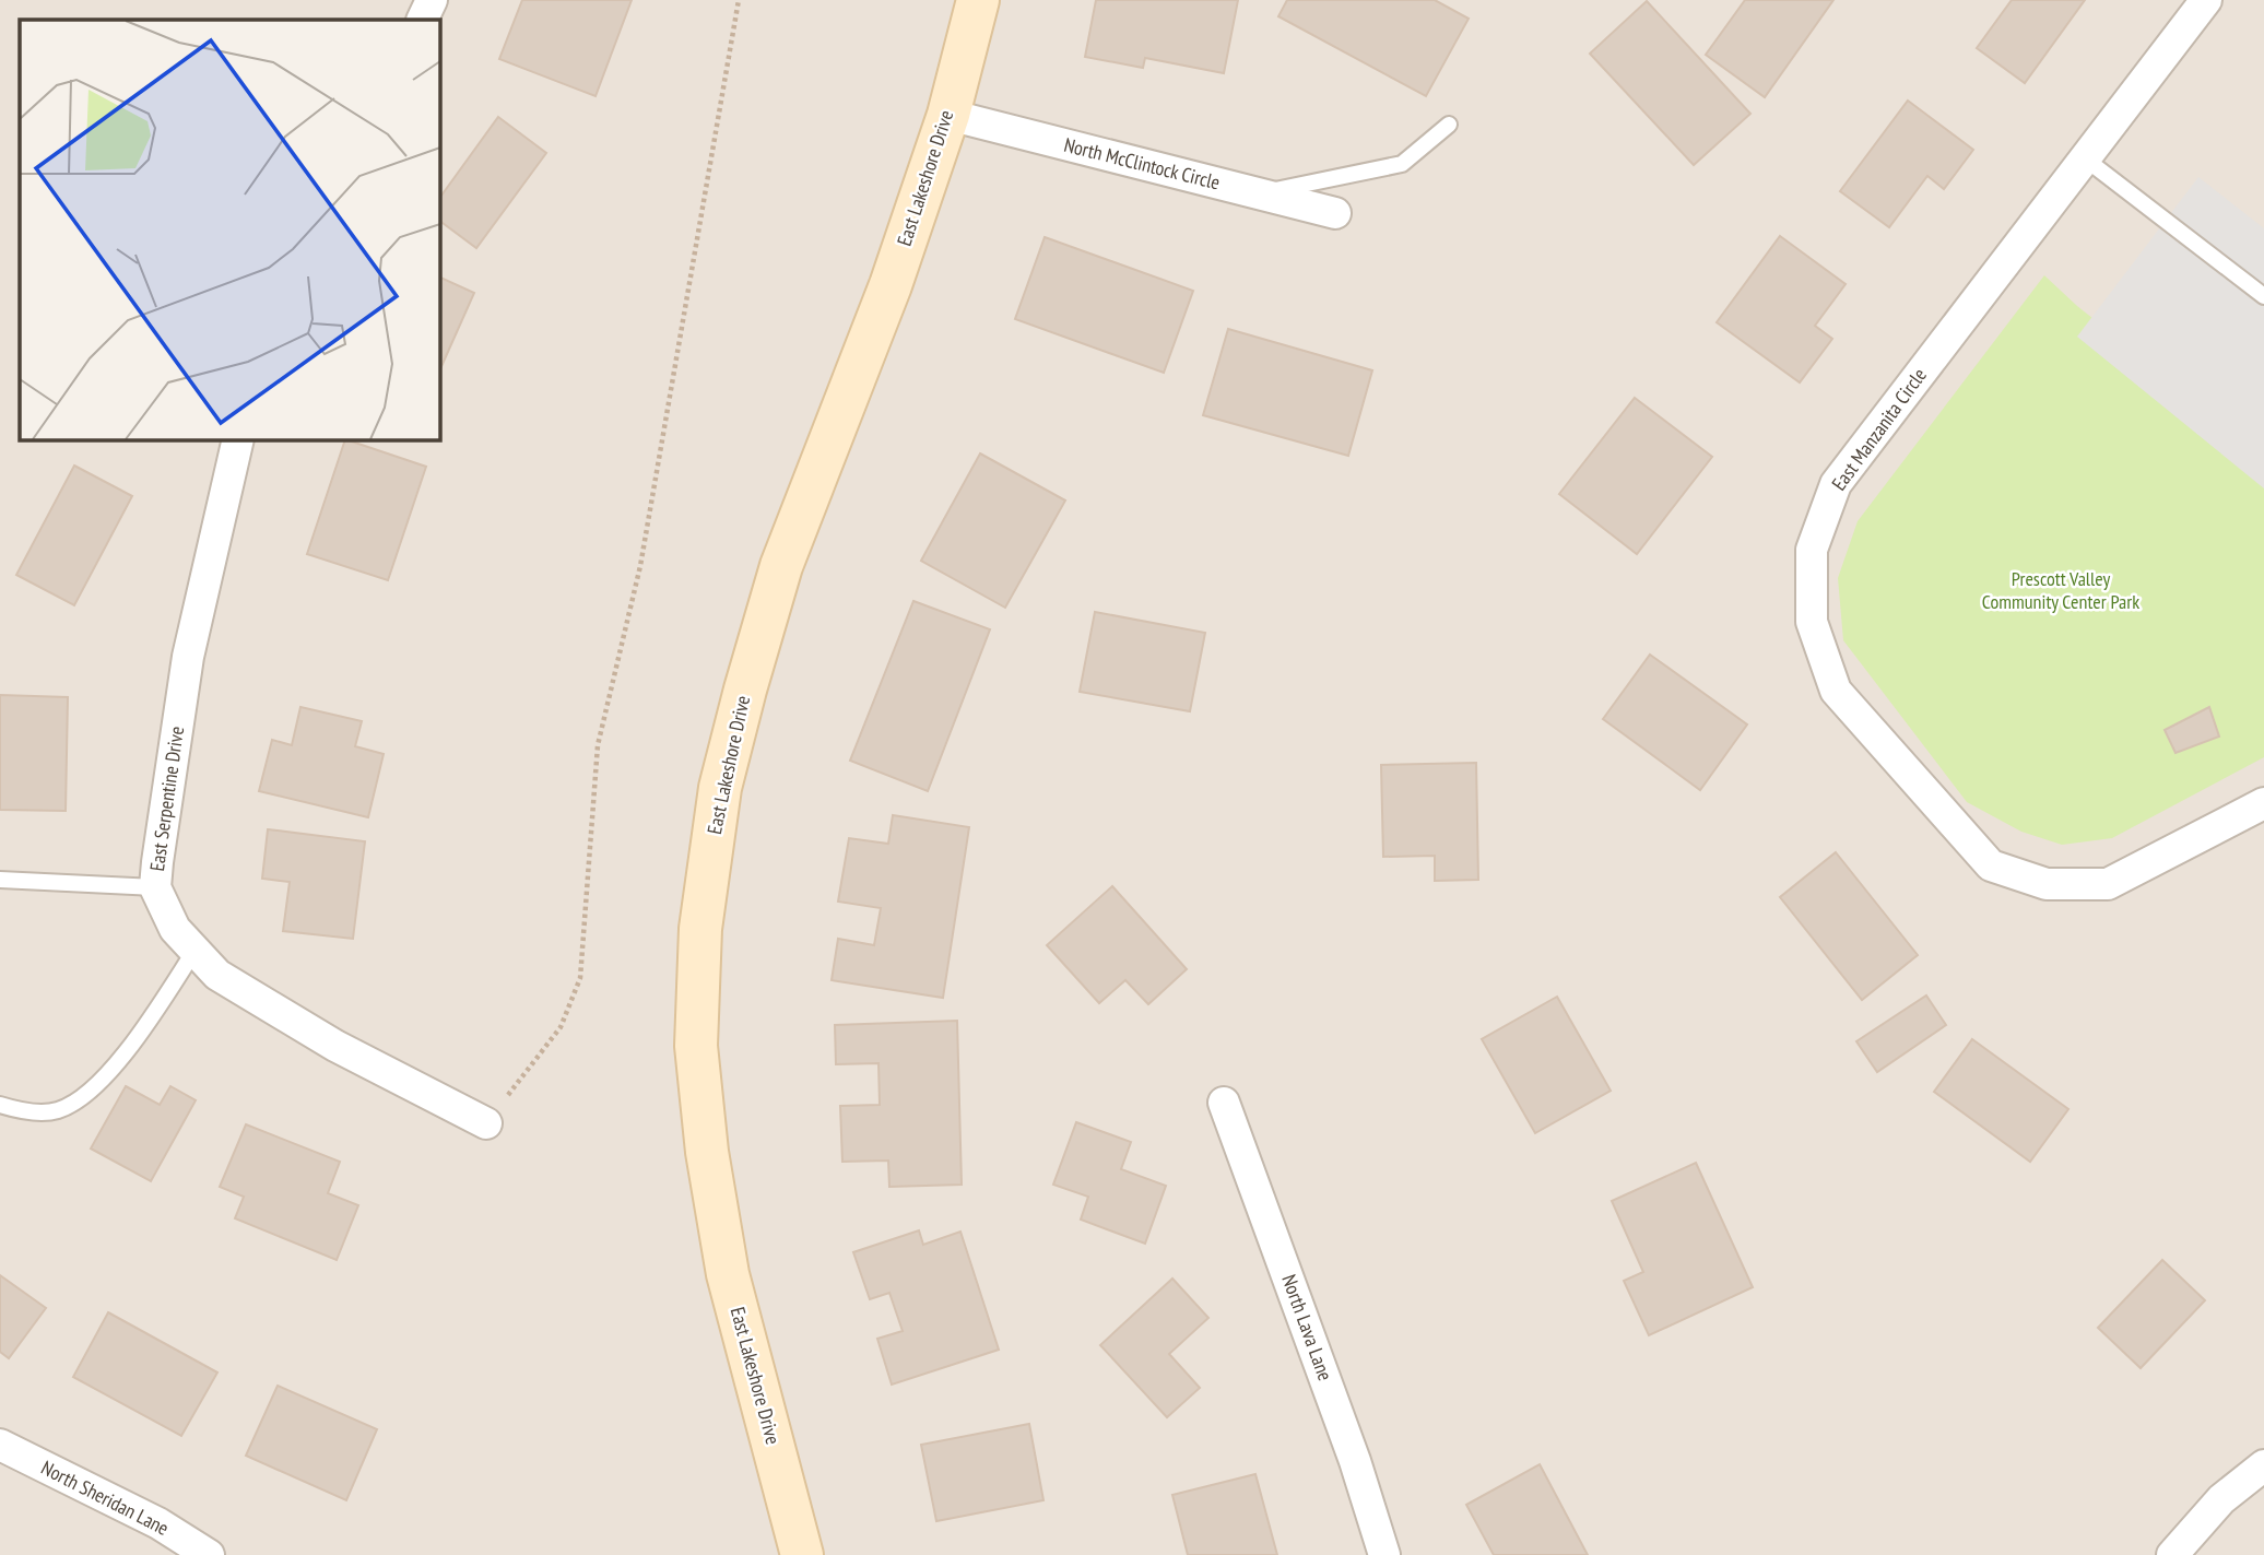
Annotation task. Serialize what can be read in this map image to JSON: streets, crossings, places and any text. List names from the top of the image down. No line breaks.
{"streets":{"main road":["East Lakeshore Drive"],"street":["North McClintock Circle","East Manzanita Circle","East Serpentine Drive","North Lava Lane","North Sheridan Lane"]},"crossings":[["North McClintock Circle","East Lakeshore Drive"]],"parks":["Prescott Valley Community Center Park"]}
